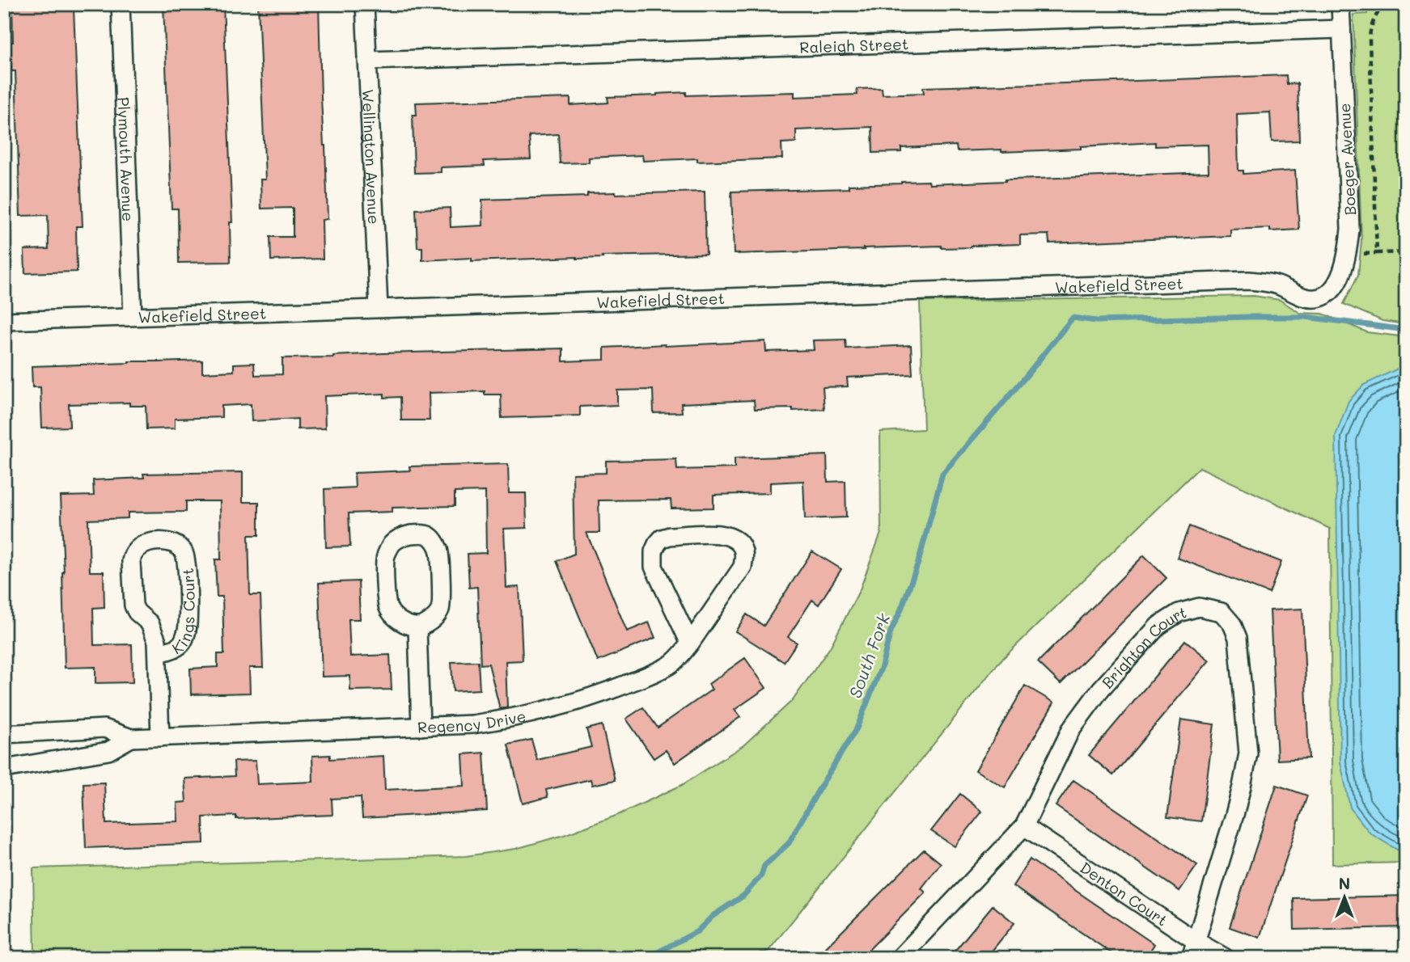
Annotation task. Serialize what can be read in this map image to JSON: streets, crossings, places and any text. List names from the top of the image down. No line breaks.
{"streets":{"street":["Raleigh Street","Wellington Avenue","Boeger Avenue","Plymouth Avenue","Wakefield Street","Kings Court","Brighton Court","Regency Drive","Denton Court"]},"crossings":[["Raleigh Street","Wellington Avenue"],["Raleigh Street","Boeger Avenue"],["Wellington Avenue","Wakefield Street"],["Boeger Avenue","Wakefield Street"],["Plymouth Avenue","Wakefield Street"],["Kings Court","Regency Drive"],["Brighton Court","Denton Court"]],"water":["South Fork"],"north":"top"}
